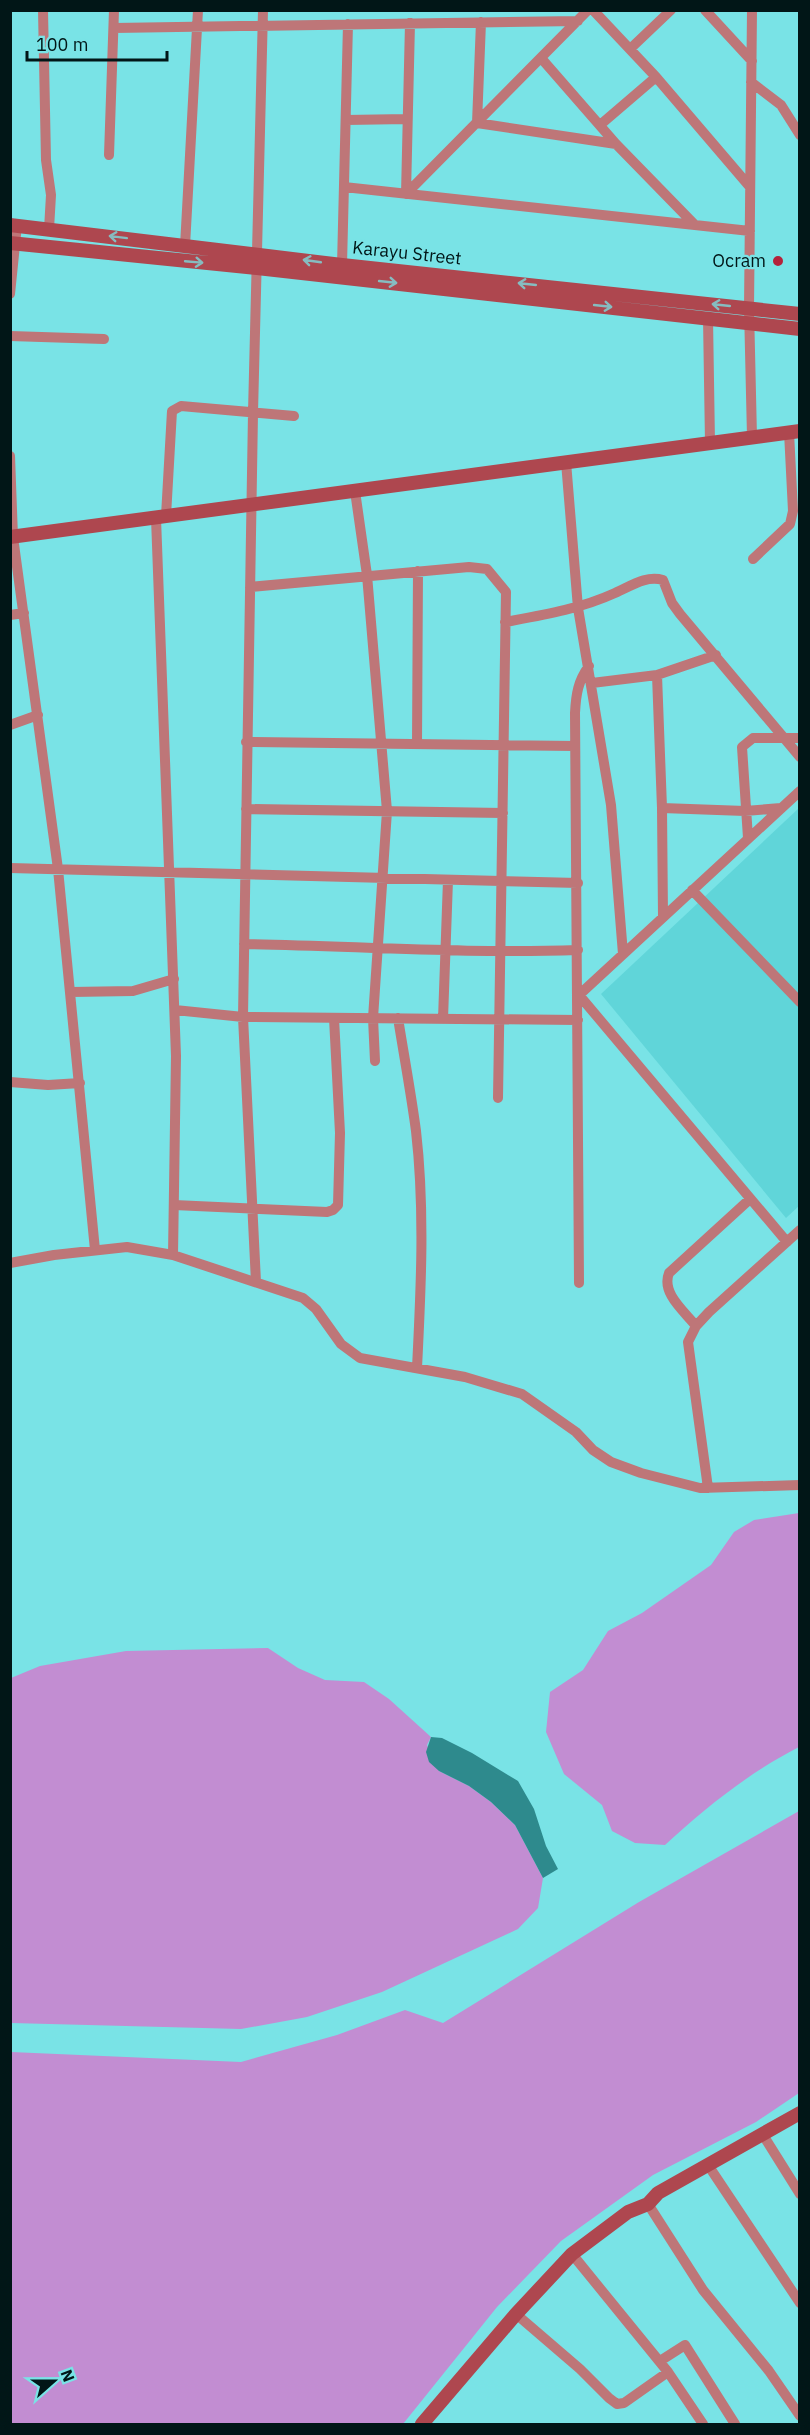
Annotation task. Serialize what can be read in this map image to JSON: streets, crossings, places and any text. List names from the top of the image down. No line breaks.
{"streets":{"main road":["Karayu Street"]},"places":["Ocram"],"scale_bar":"100 m","north":"right"}
